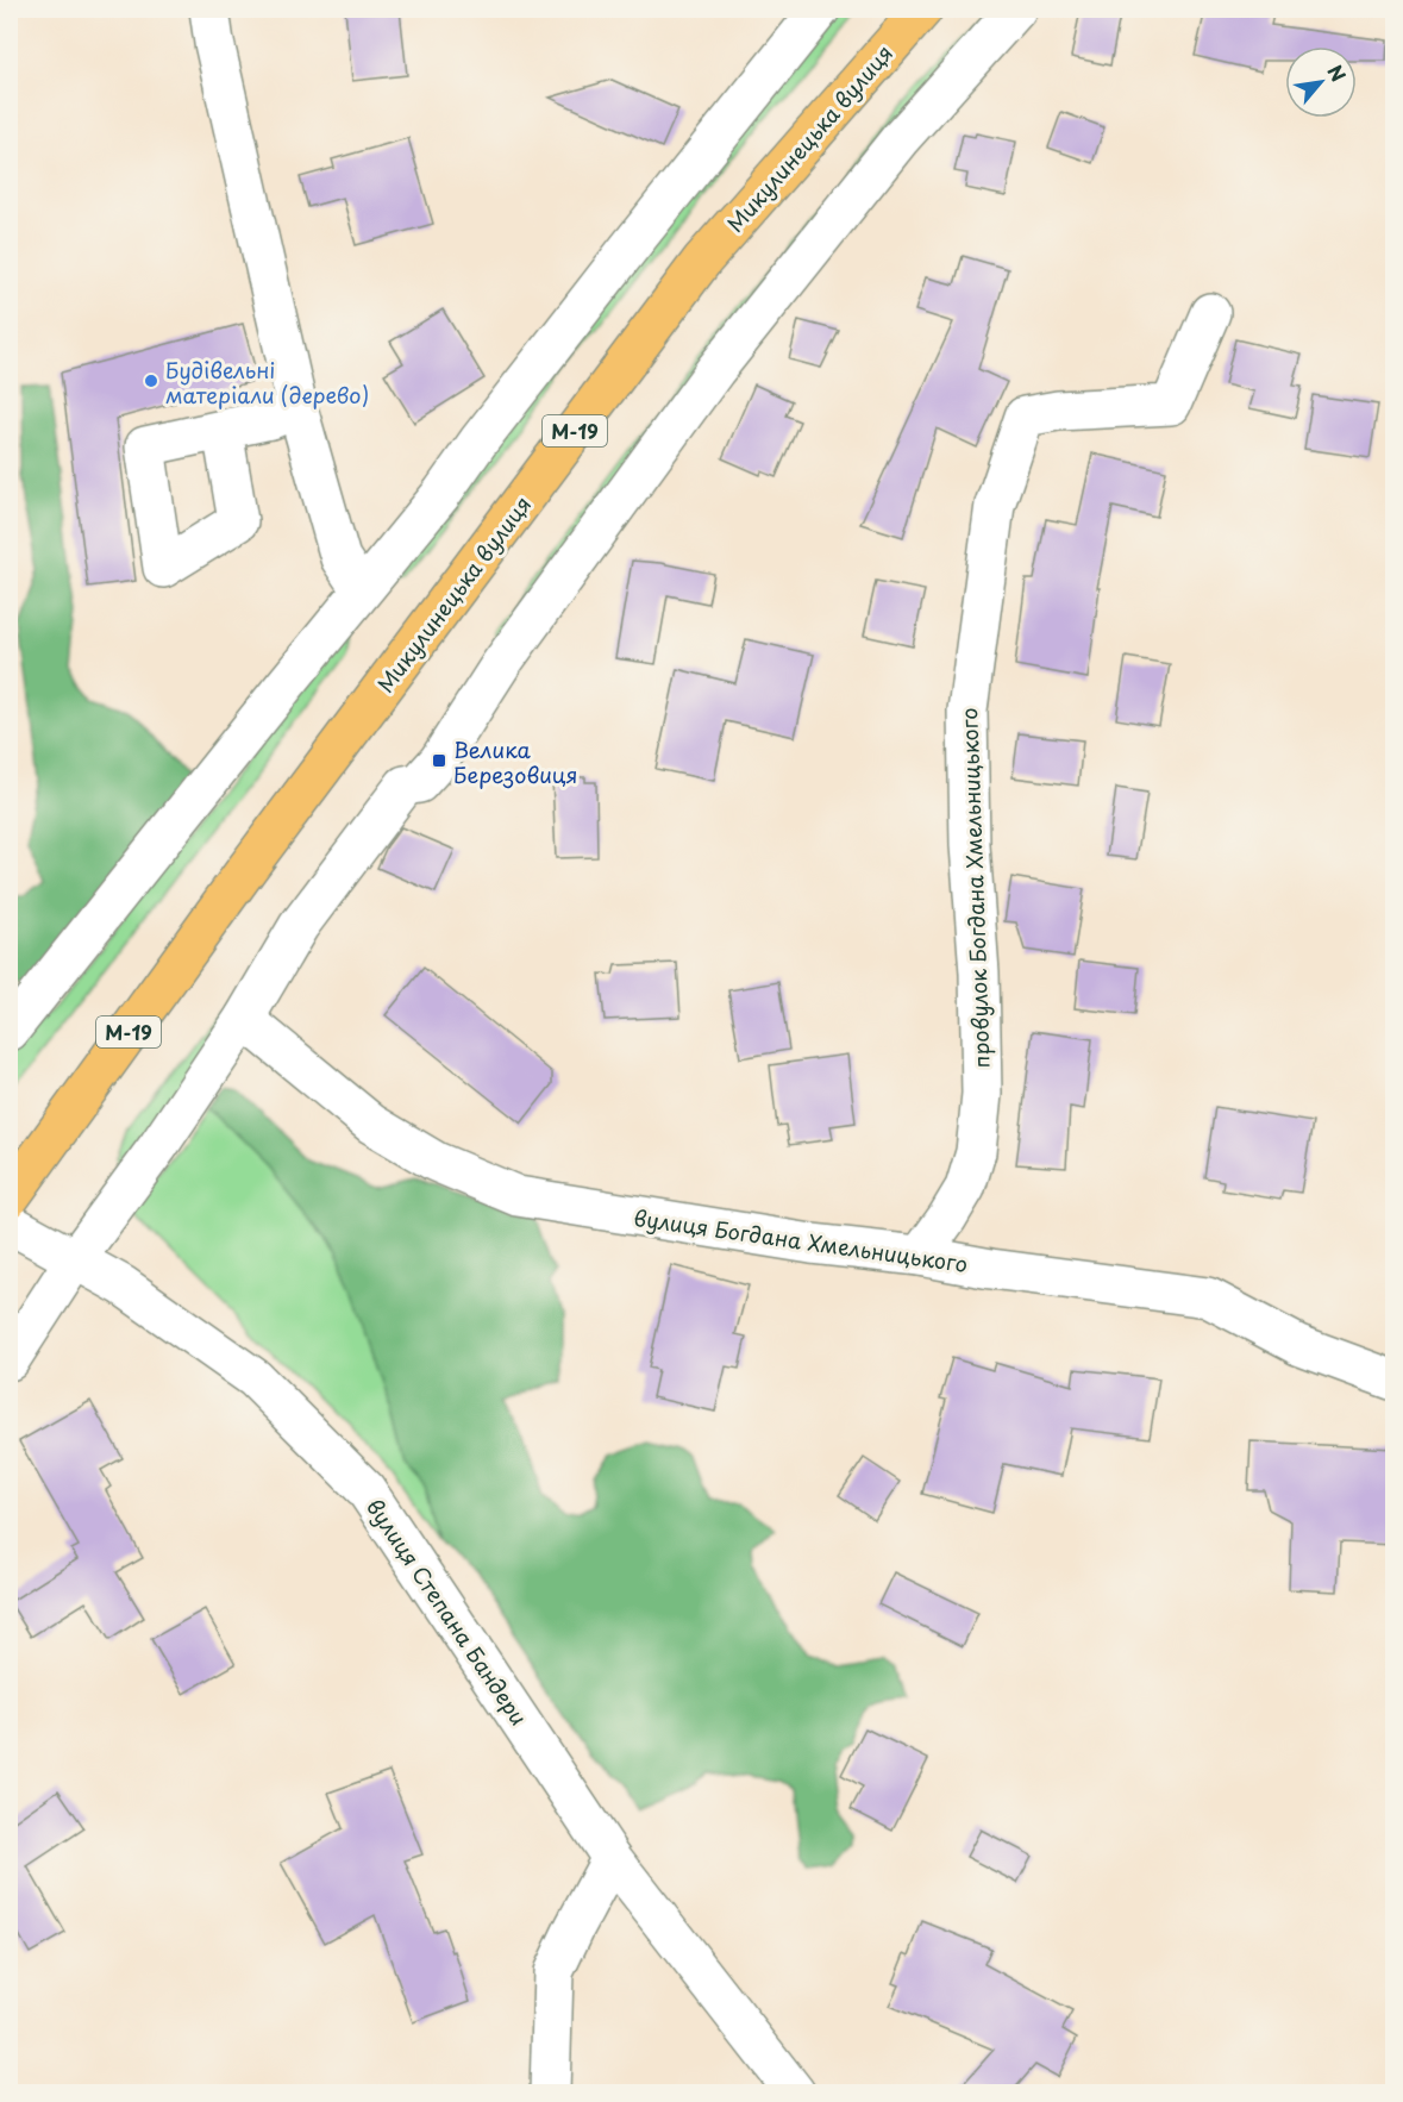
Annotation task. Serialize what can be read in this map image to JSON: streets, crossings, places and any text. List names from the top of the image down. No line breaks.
{"streets":{"highway":["Микулинецька вулиця","М-19"],"street":["провулок Богдана Хмельницького","вулиця Богдана Хмельницького","вулиця Степана Бандери"]},"crossings":[["провулок Богдана Хмельницького","вулиця Богдана Хмельницького"]],"places":{"other":["Будівельні матеріали (дерево)"],"transit":["Велика Березовиця"]},"north":"top right"}
